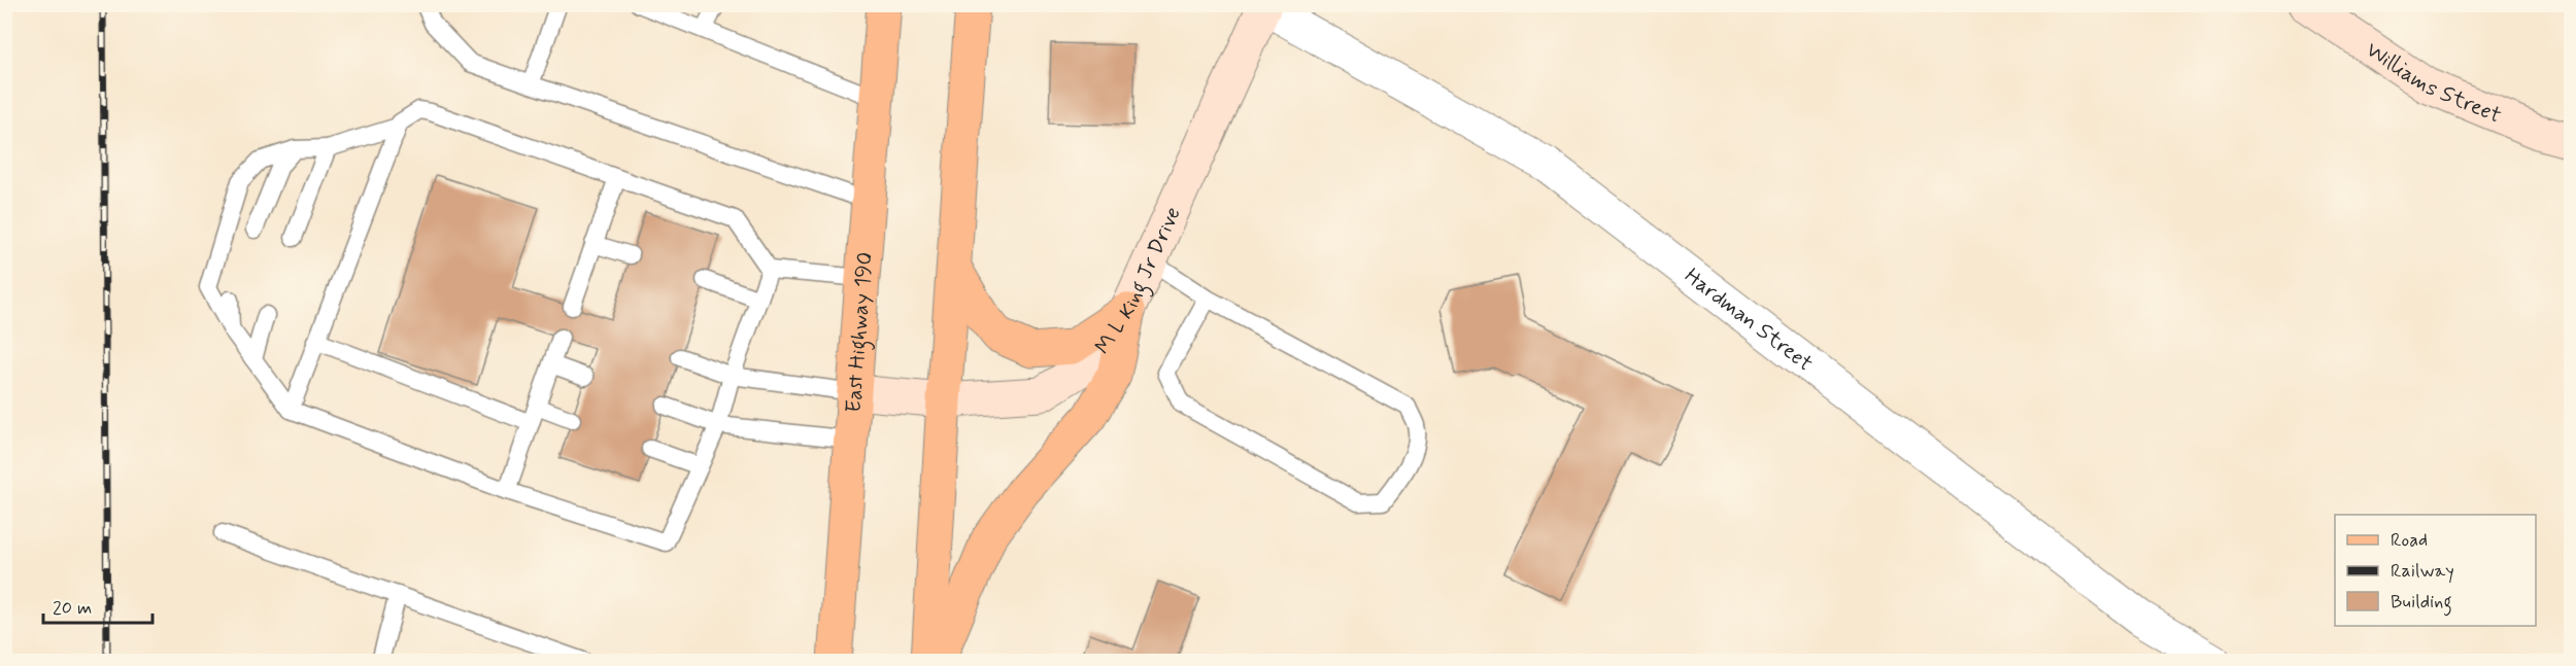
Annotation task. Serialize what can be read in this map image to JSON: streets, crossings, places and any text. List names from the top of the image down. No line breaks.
{"streets":{"main road":["East Highway 190"],"street":["Williams Street","M L King Jr Drive","Hardman Street"]},"crossings":[["M L King Jr Drive","Hardman Street"],["M L King Jr Drive","East Highway 190"]],"legend":["Road","Railway","Building"],"scale_bar":"20 m"}
